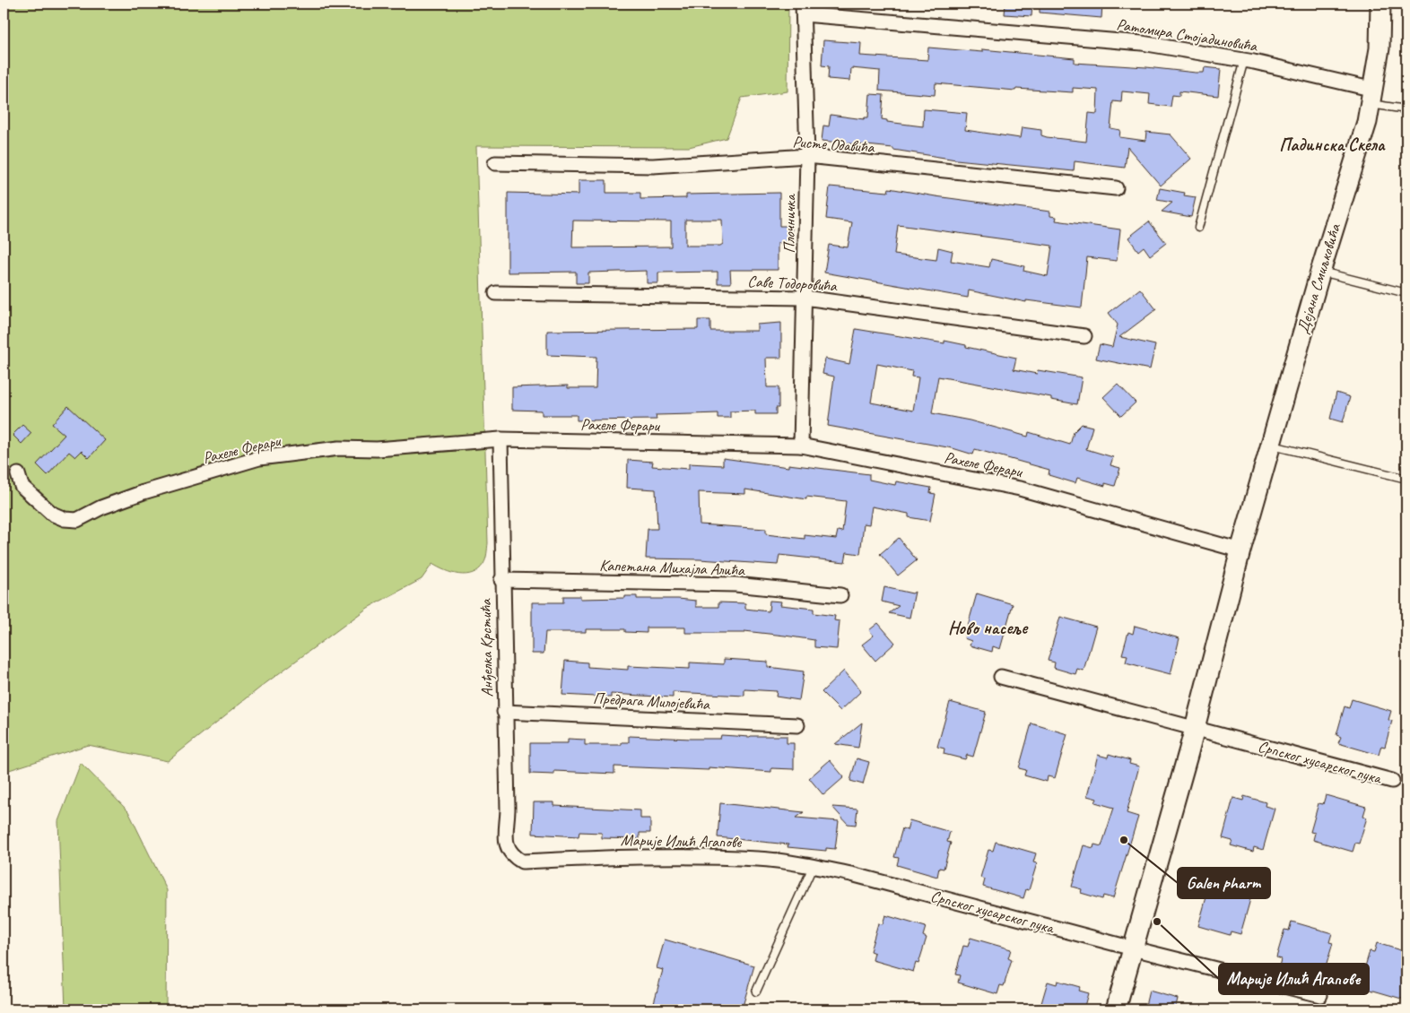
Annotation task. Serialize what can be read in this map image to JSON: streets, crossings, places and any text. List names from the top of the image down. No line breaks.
{"streets":{"street":["Ратомира Стојадиновића","Ристе Одавића","Плочничка","Дејана Смиљковића","Саве Тодоровића","Рахеле Ферари","Капетана Михајла Алића","Анђелка Крстића","Предрага Милојевића","Српског хусарског пука","Марије Илић Агапове"]},"crossings":[["Ратомира Стојадиновића","Плочничка"],["Ратомира Стојадиновића","Дејана Смиљковића"],["Ристе Одавића","Плочничка"],["Плочничка","Саве Тодоровића"],["Плочничка","Рахеле Ферари"],["Дејана Смиљковића","Рахеле Ферари"],["Рахеле Ферари","Анђелка Крстића"],["Капетана Михајла Алића","Анђелка Крстића"],["Анђелка Крстића","Предрага Милојевића"],["Анђелка Крстића","Марије Илић Агапове"],["Српског хусарског пука","Марије Илић Агапове"]],"districts":["Падинска Скела","Ново насеље"],"places":["Galen pharm","Марије Илић Агапове"]}
